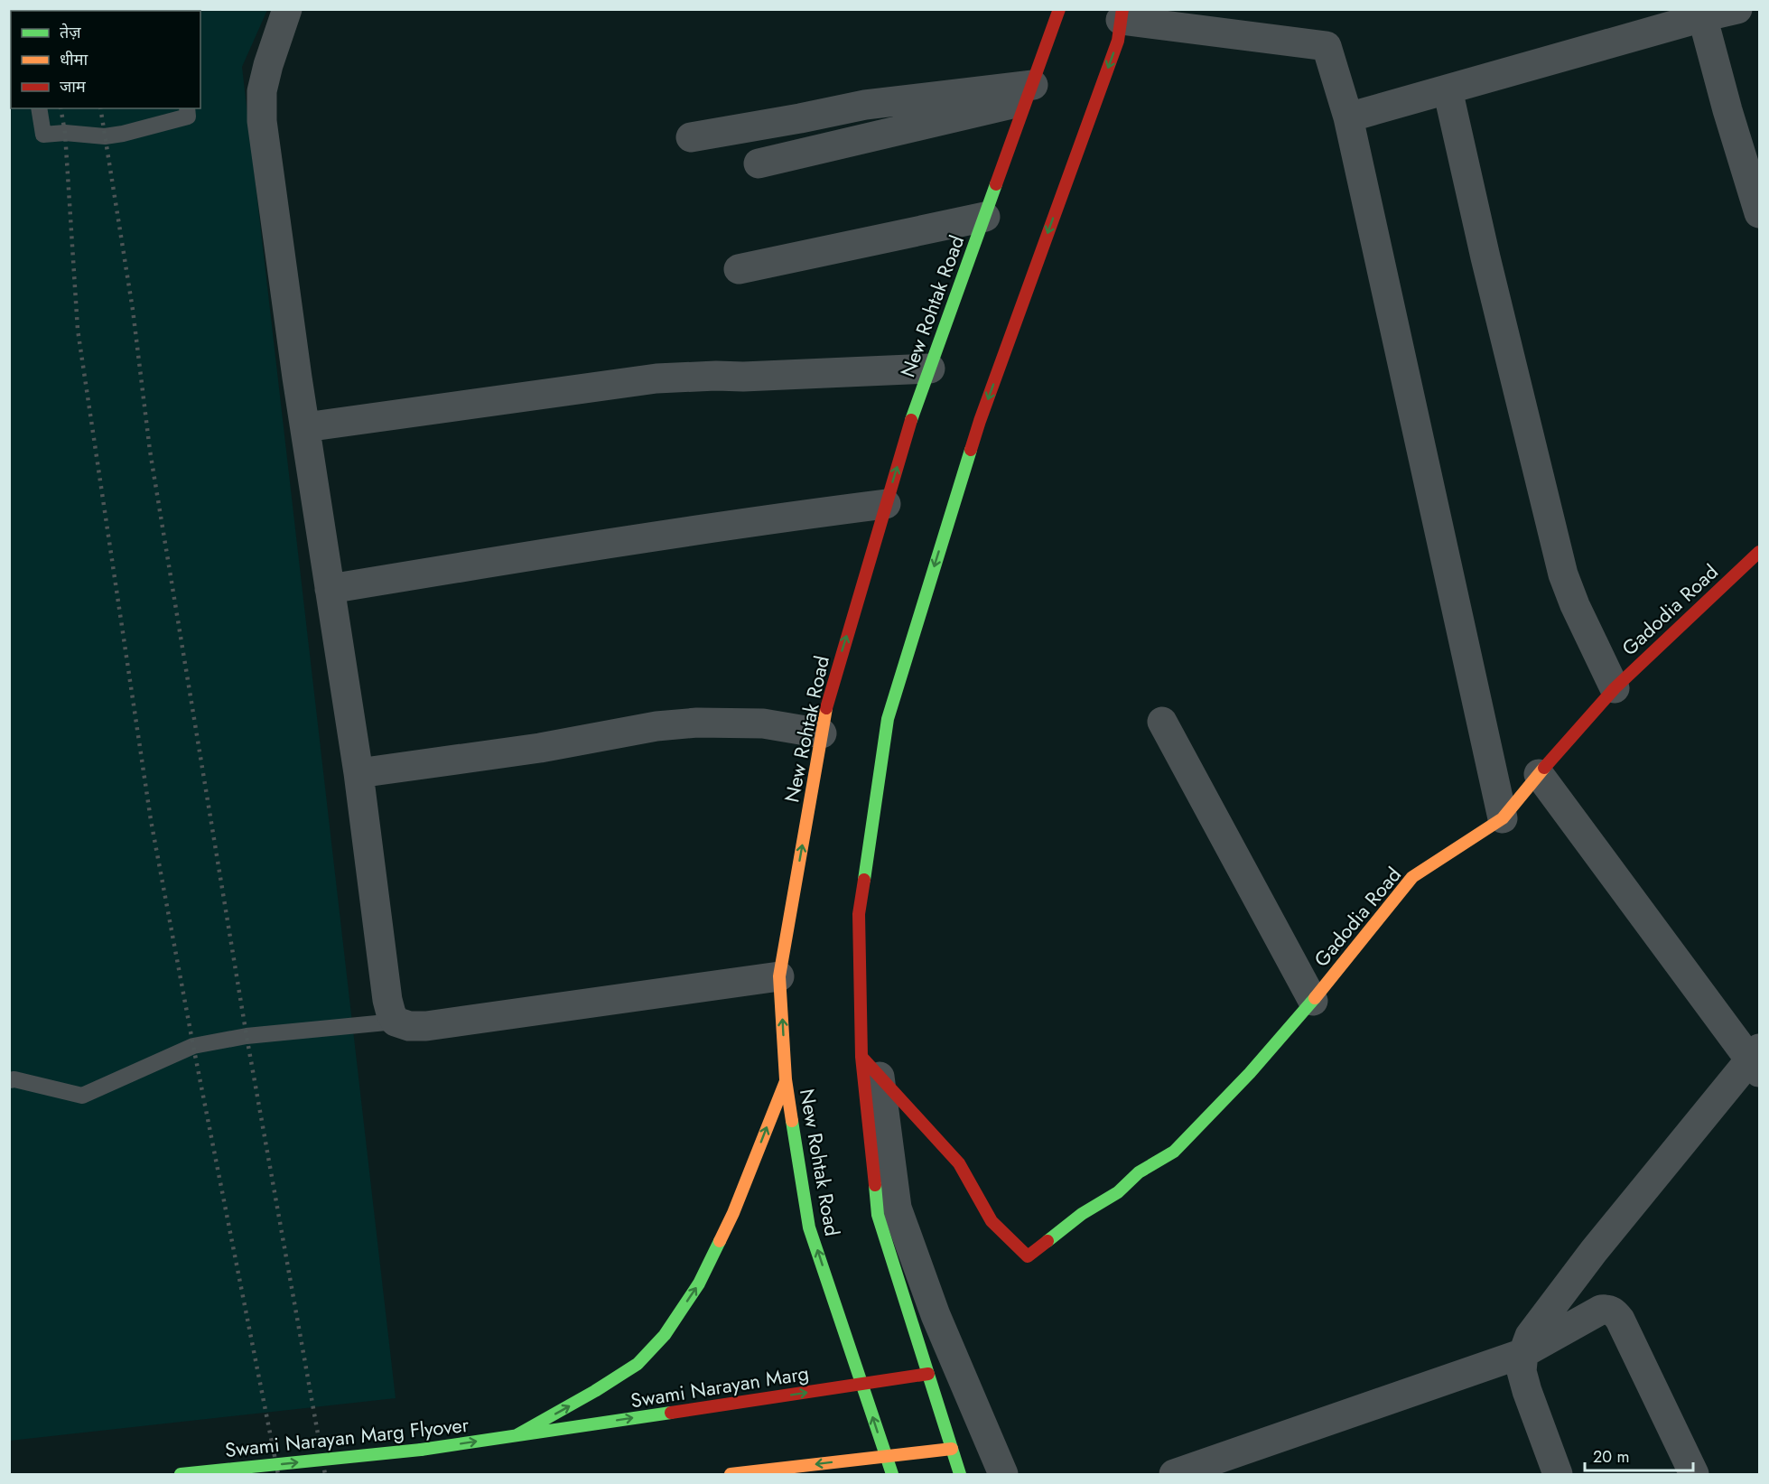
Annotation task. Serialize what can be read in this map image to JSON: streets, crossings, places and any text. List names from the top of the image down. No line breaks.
{"streets":{"main road":["New Rohtak Road","Gadodia Road","Swami Narayan Marg","Swami Narayan Marg Flyover"]},"crossings":[["New Rohtak Road","Swami Narayan Marg"],["Swami Narayan Marg","Swami Narayan Marg Flyover"]],"one_way":["Swami Narayan Marg Flyover"],"legend":["तेज़","धीमा","जाम"],"scale_bar":"20 m"}
